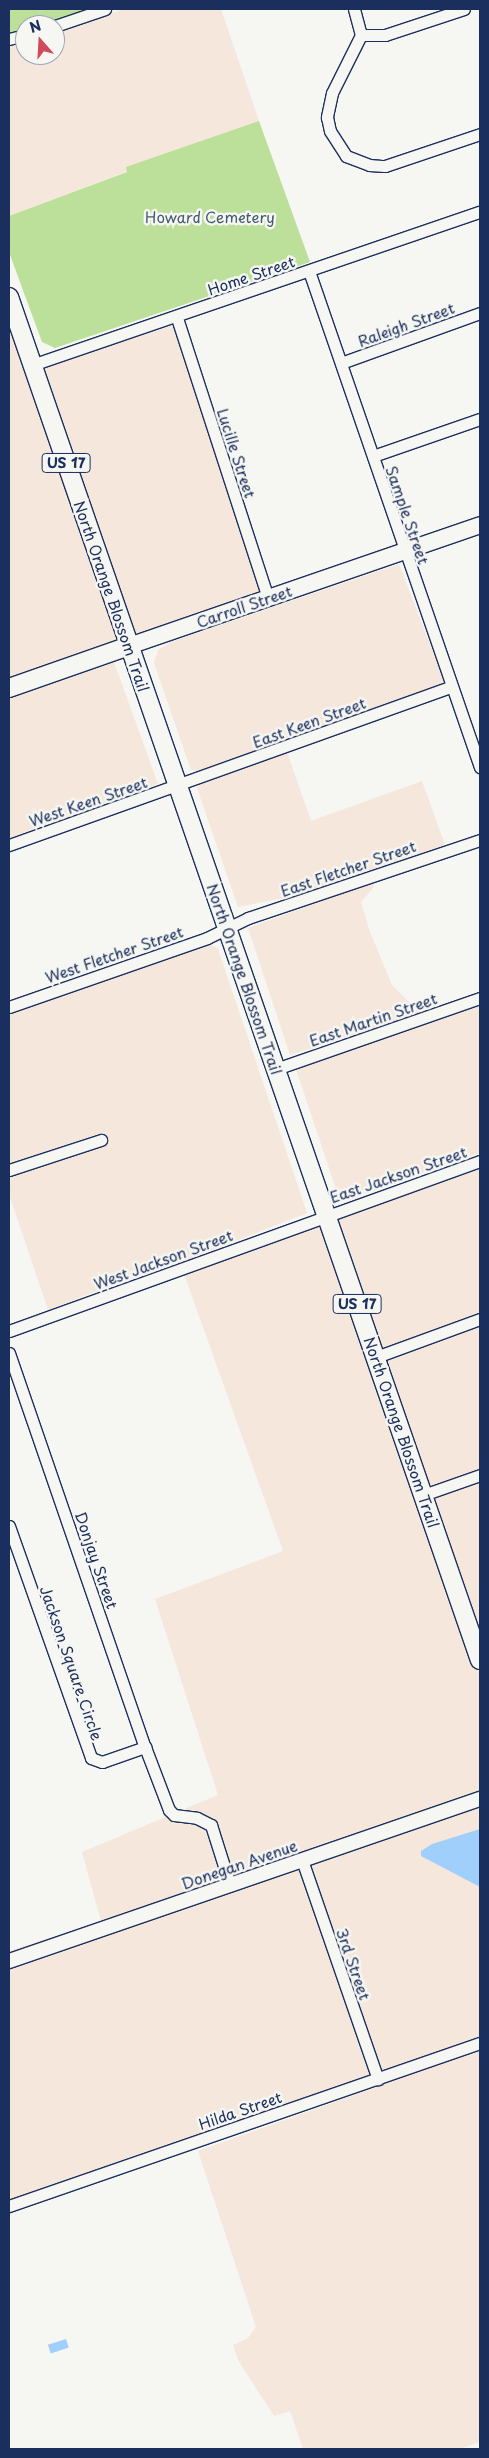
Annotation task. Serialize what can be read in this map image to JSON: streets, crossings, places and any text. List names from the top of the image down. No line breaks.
{"streets":{"main road":["US 17","North Orange Blossom Trail","Carroll Street"],"street":["Home Street","Raleigh Street","Lucille Street","Sample Street","East Keen Street","West Keen Street","East Fletcher Street","West Fletcher Street","East Martin Street","East Jackson Street","West Jackson Street","Donjay Street","Jackson Square Circle","Donegan Avenue","3rd Street","Hilda Street"]},"crossings":[["Home Street","Lucille Street"],["Home Street","Sample Street"],["Home Street","North Orange Blossom Trail"],["Raleigh Street","Sample Street"],["Lucille Street","Carroll Street"],["Sample Street","Carroll Street"],["Sample Street","East Keen Street"],["North Orange Blossom Trail","Carroll Street"],["North Orange Blossom Trail","East Keen Street"],["North Orange Blossom Trail","West Keen Street"],["North Orange Blossom Trail","East Fletcher Street"],["North Orange Blossom Trail","West Fletcher Street"],["North Orange Blossom Trail","East Martin Street"],["North Orange Blossom Trail","East Jackson Street"],["North Orange Blossom Trail","West Jackson Street"],["East Keen Street","West Keen Street"],["East Fletcher Street","West Fletcher Street"],["East Jackson Street","West Jackson Street"],["Donjay Street","Jackson Square Circle"],["Donegan Avenue","3rd Street"],["3rd Street","Hilda Street"]],"parks":["Howard Cemetery"],"north":"top"}
